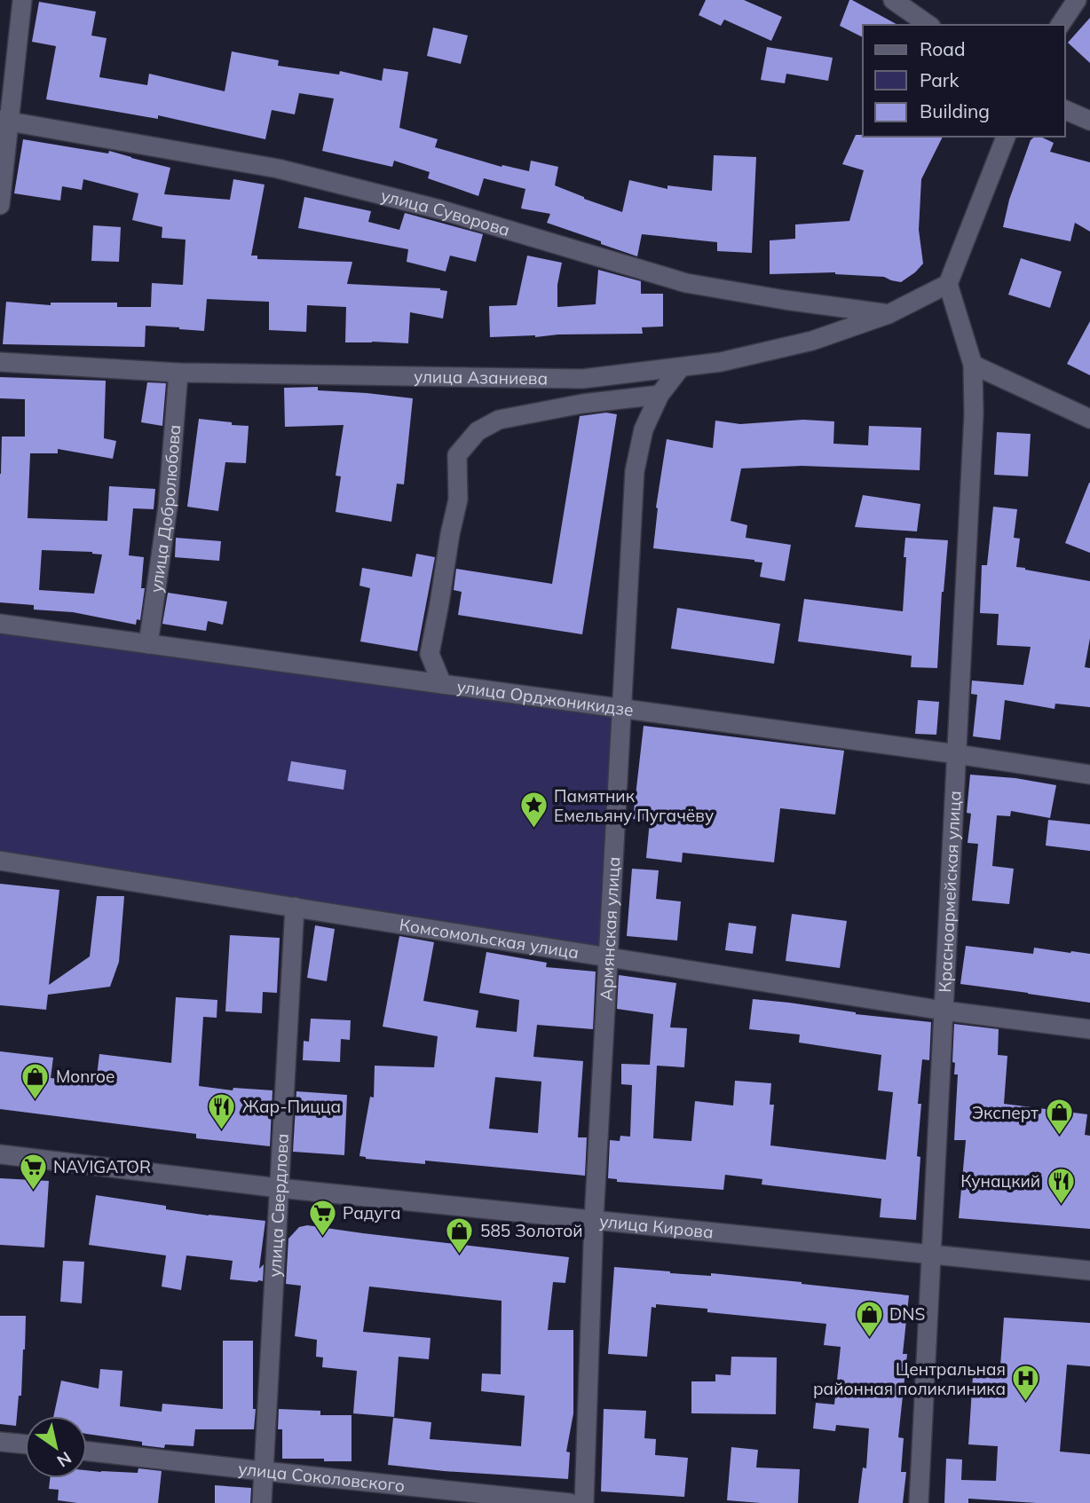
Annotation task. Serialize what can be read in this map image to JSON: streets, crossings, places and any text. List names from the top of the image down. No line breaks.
{"streets":{"street":["улица Суворова","улица Азаниева","улица Добролюбова","улица Орджоникидзе","Красноармейская улица","Армянская улица","Комсомольская улица","улица Свердлова","улица Кирова","улица Соколовского"]},"crossings":[["улица Суворова","улица Азаниева"],["улица Азаниева","улица Добролюбова"],["улица Азаниева","Красноармейская улица"],["улица Азаниева","Армянская улица"],["улица Добролюбова","улица Орджоникидзе"],["улица Орджоникидзе","Красноармейская улица"],["улица Орджоникидзе","Армянская улица"],["Красноармейская улица","Комсомольская улица"],["Красноармейская улица","улица Кирова"],["Армянская улица","Комсомольская улица"],["Армянская улица","улица Кирова"],["Комсомольская улица","улица Свердлова"],["улица Свердлова","улица Кирова"],["улица Свердлова","улица Соколовского"]],"places":{"place":["Памятник Емельяну Пугачёву"],"shop":["Monroe","Эксперт","585 Золотой","DNS"],"restaurant":["Жар-Пицца","Кунацкий"],"supermarket":["NAVIGATOR","Радуга"],"hospital":["Центральная районная поликлиника"]},"legend":["Road","Park","Building"],"north":"bottom right"}
